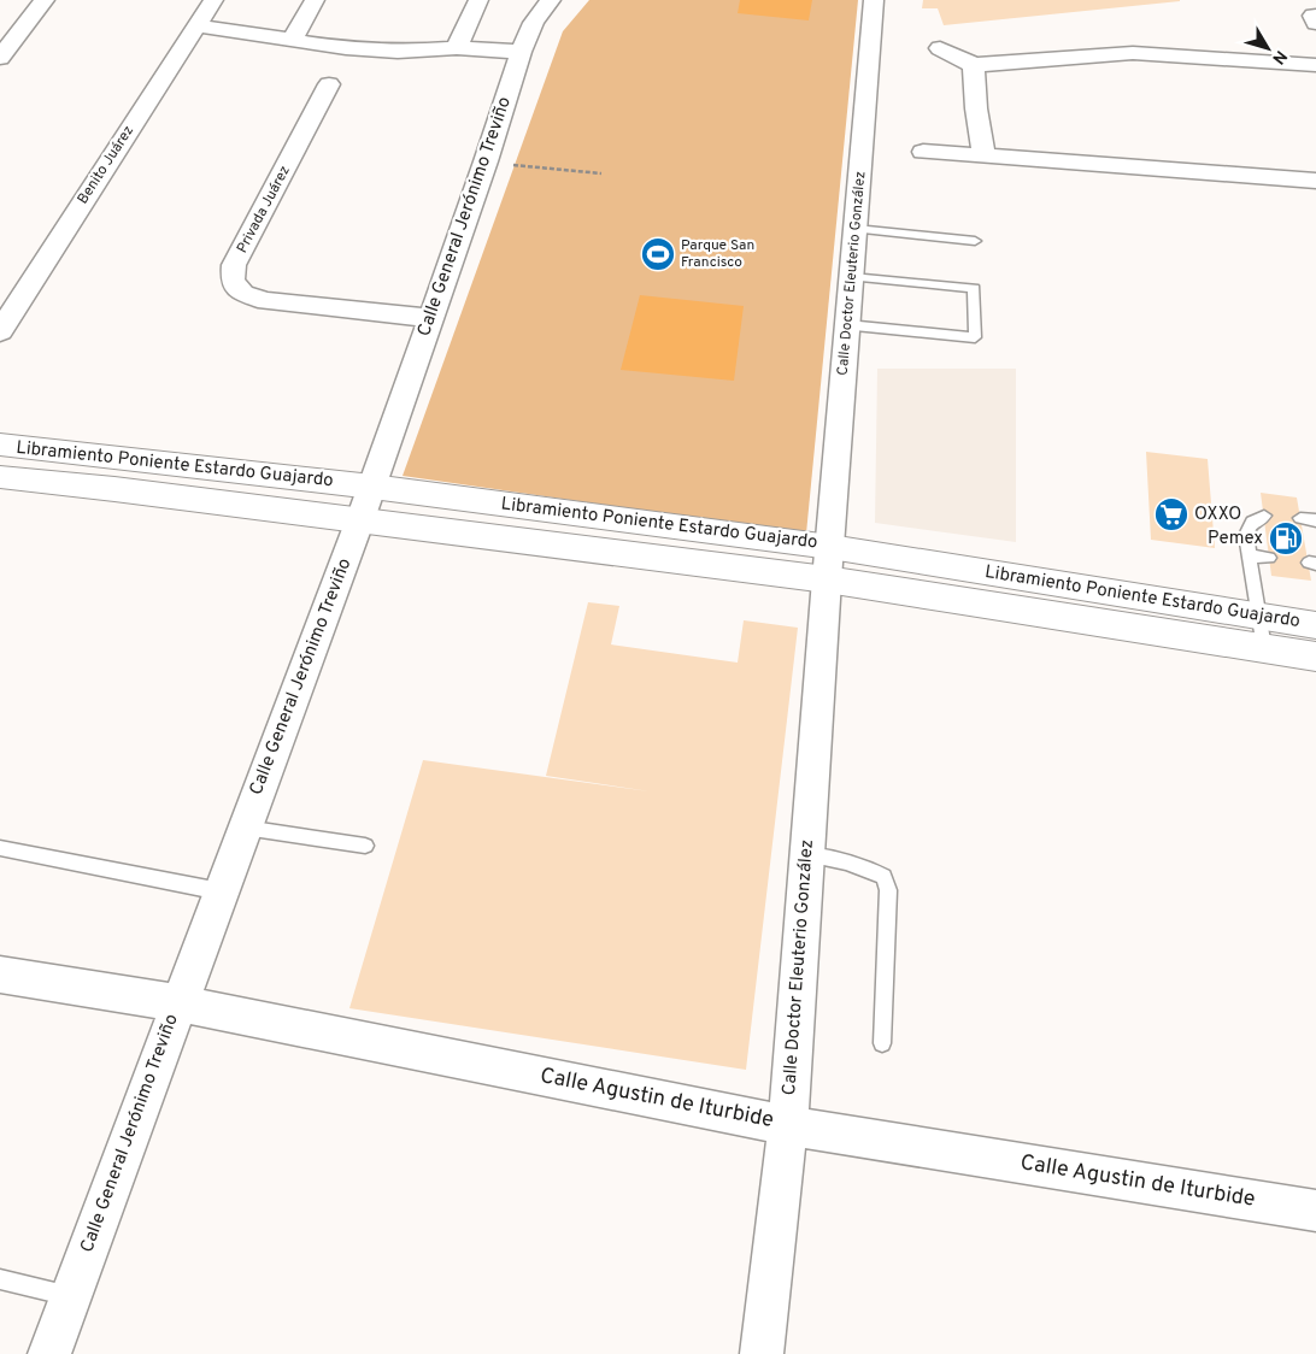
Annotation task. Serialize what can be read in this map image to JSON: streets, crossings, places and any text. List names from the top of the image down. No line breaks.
{"streets":{"street":["Benito Juárez","Privada Juárez","Calle General Jerónimo Treviño","Calle Doctor Eleuterio González","Libramiento Poniente Estardo Guajardo","Calle Agustin de Iturbide"]},"crossings":[["Privada Juárez","Calle General Jerónimo Treviño"],["Calle General Jerónimo Treviño","Libramiento Poniente Estardo Guajardo"],["Calle General Jerónimo Treviño","Calle Agustin de Iturbide"],["Calle Doctor Eleuterio González","Libramiento Poniente Estardo Guajardo"],["Calle Doctor Eleuterio González","Calle Agustin de Iturbide"]],"places":{"sports":["Parque San Francisco"],"supermarket":["OXXO"],"fuel station":["Pemex"]},"north":"bottom right"}
